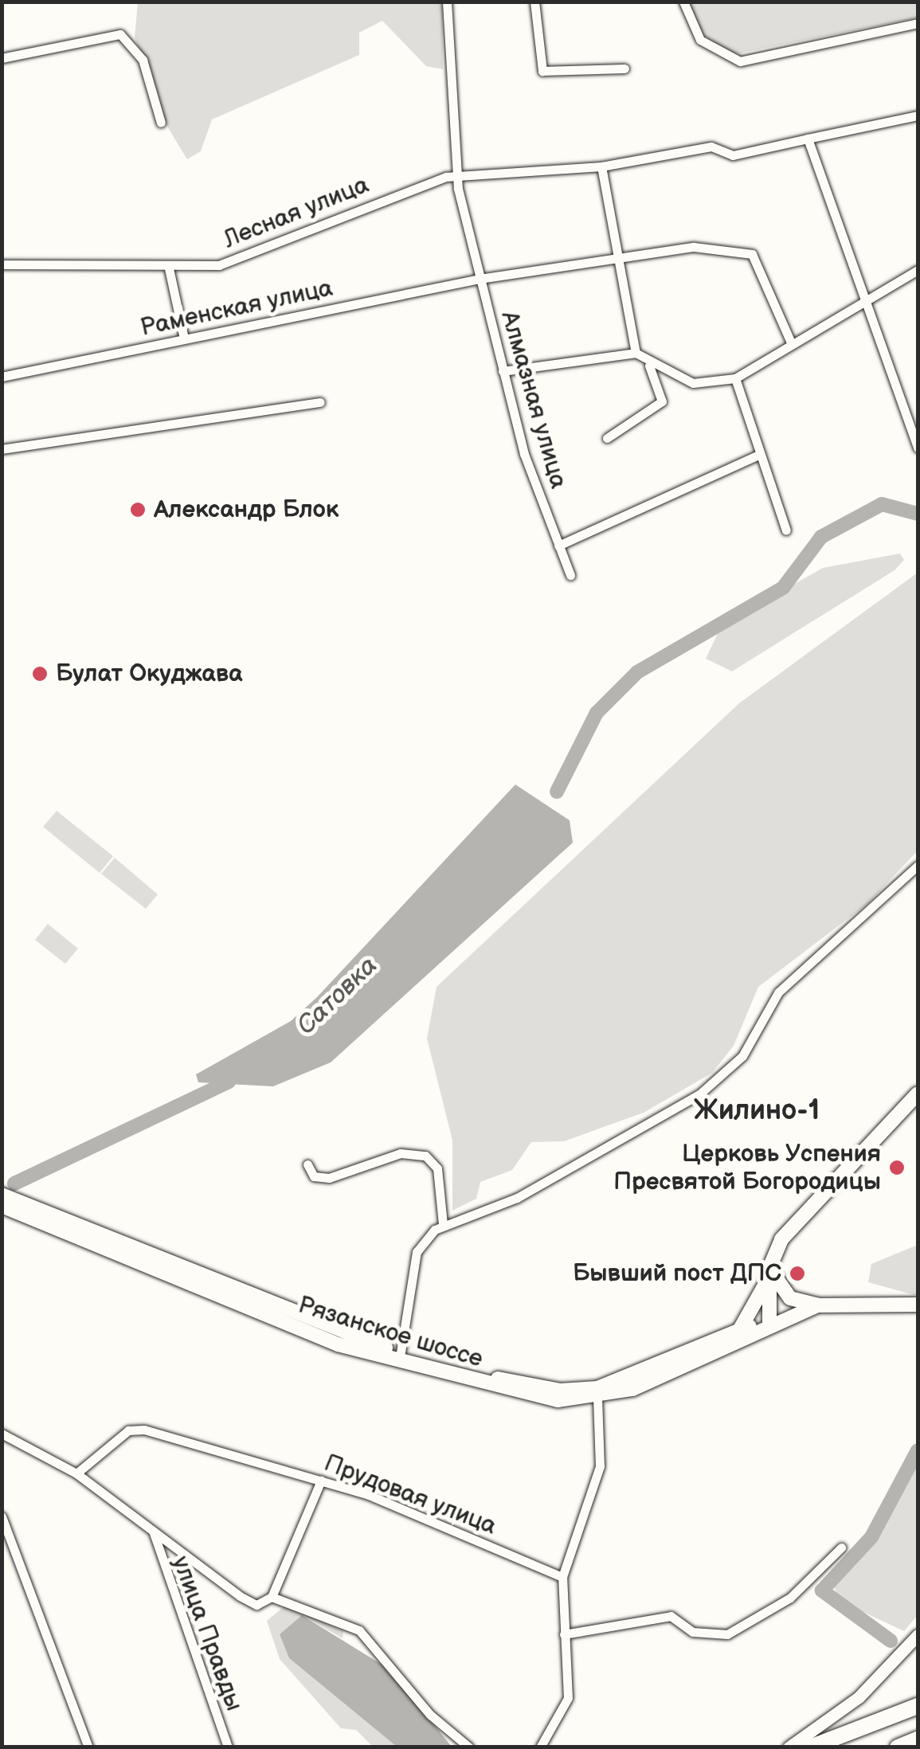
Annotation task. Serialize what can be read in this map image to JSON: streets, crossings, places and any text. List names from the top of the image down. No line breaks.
{"streets":{"main road":["Рязанское шоссе"],"street":["Лесная улица","Раменская улица","Алмазная улица","Прудовая улица","улица Правды"]},"crossings":[["Лесная улица","Алмазная улица"],["Раменская улица","Алмазная улица"]],"districts":["Жилино-1"],"water":["Сатовка"],"places":["Александр Блок","Булат Окуджава","Церковь Успения Пресвятой Богородицы","Бывший пост ДПС"]}
